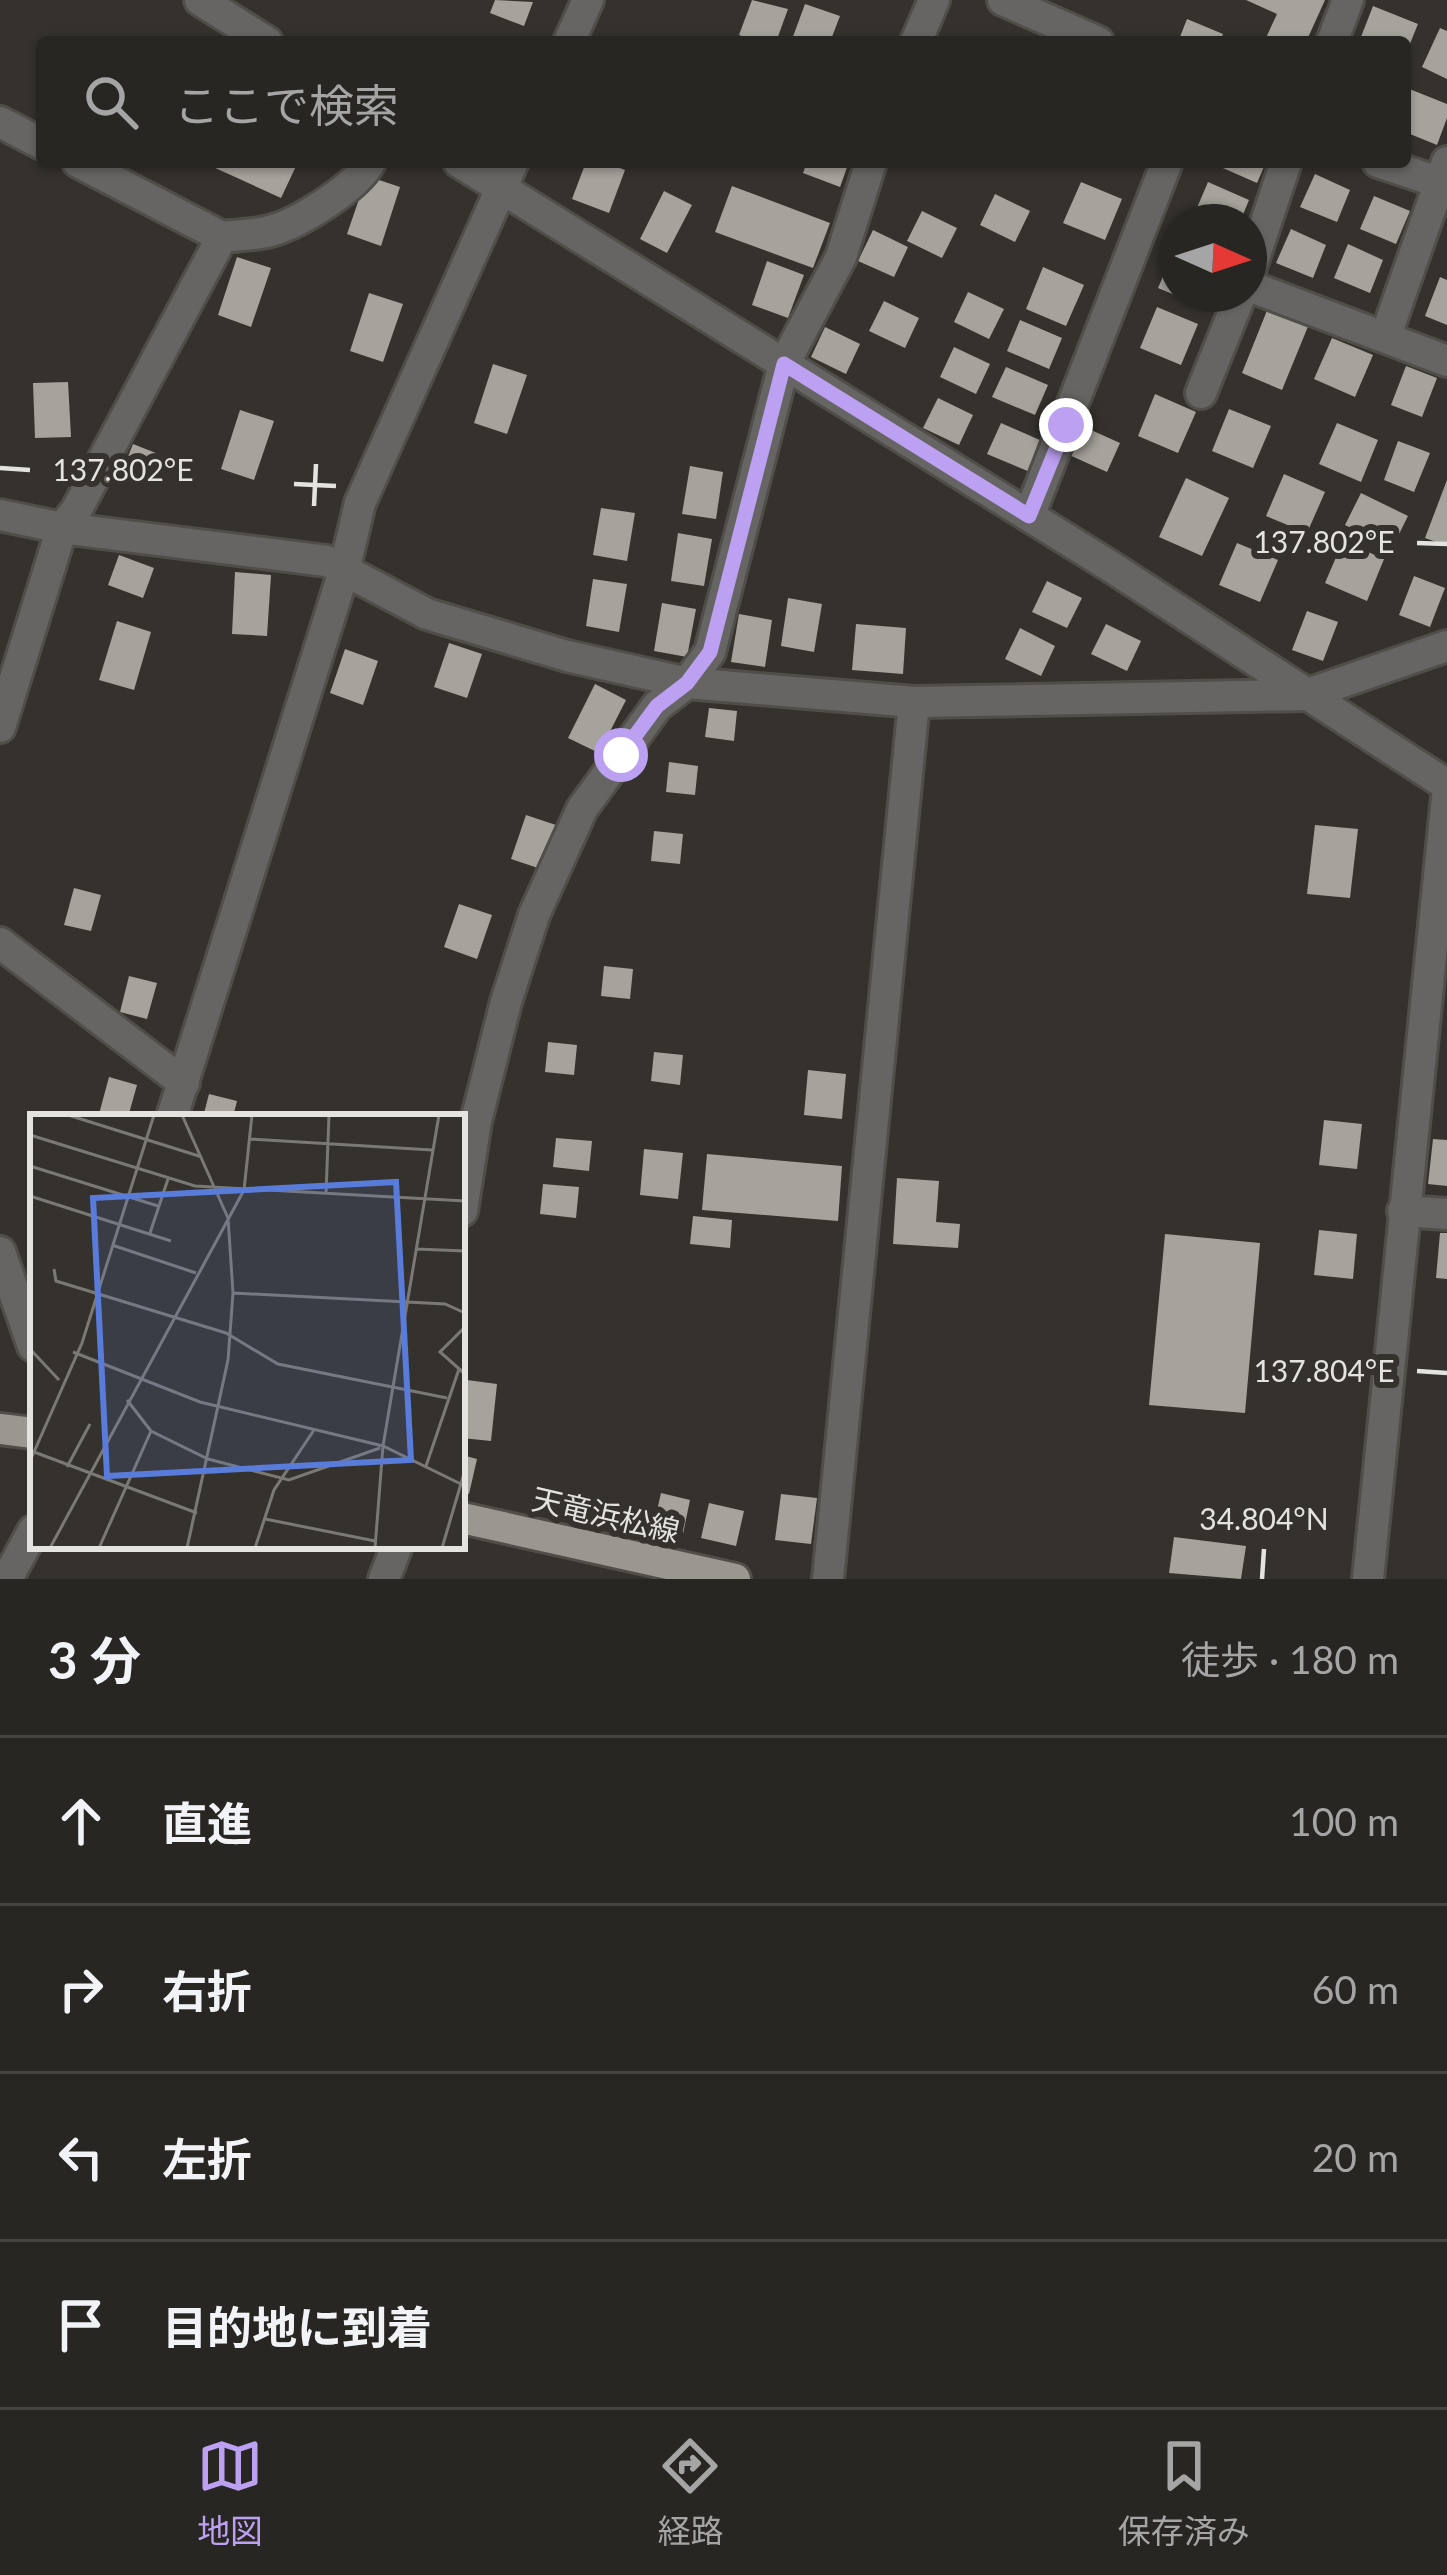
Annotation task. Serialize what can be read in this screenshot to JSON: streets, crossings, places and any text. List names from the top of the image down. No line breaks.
{"streets":{"main road":["天竜浜松線"]},"north":"right","page":{"search":"ここで検索","heading":["3 分","徒歩 · 180 m"],"list":[["直進","100 m"],["右折","60 m"],["左折","20 m"],"目的地に到着"],"nav":["地図","経路","保存済み"]},"coordinates":["137.802°E","137.804°E","34.804°N"]}
